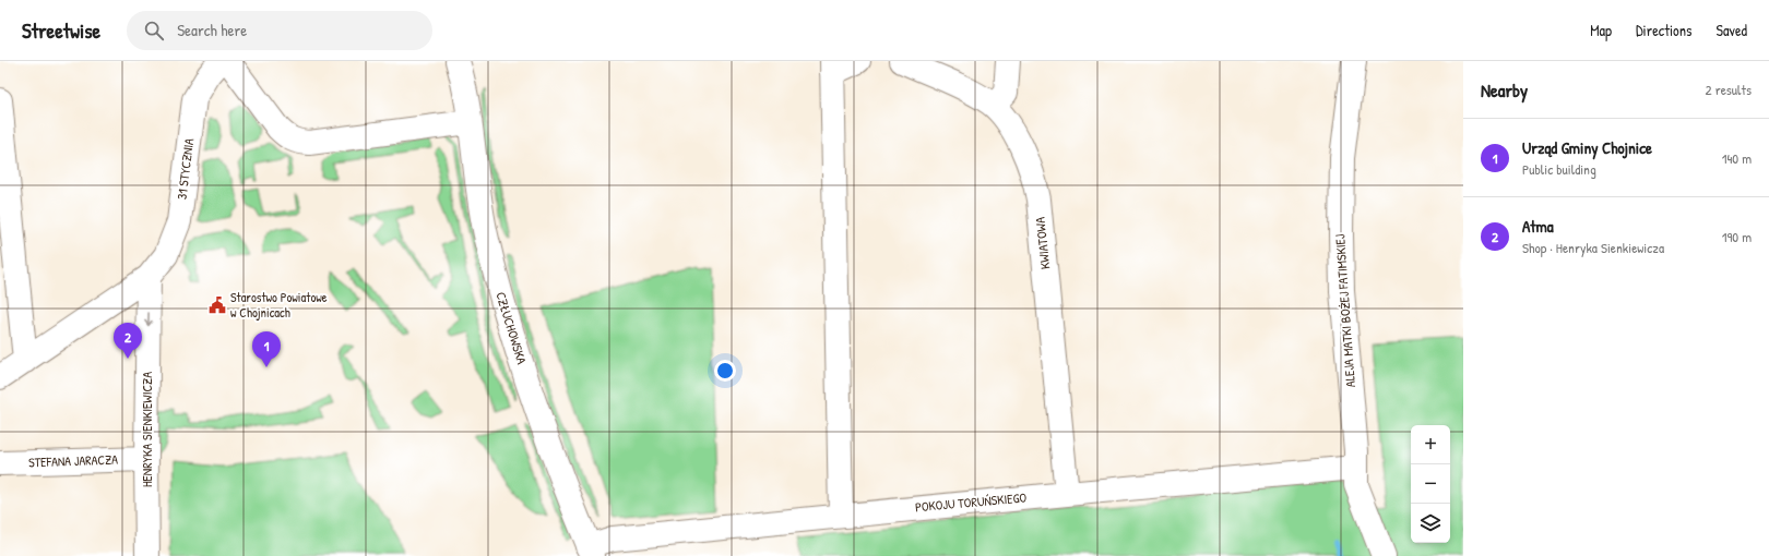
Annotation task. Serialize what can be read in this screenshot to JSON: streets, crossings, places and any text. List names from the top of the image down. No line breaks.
{"streets":{"street":["31 STYCZNIA","KWIATOWA","ALEJA MATKI BOŻEJ FATIMSKIEJ","CZŁUCHOWSKA","HENRYKA SIENKIEWICZA","STEFANA JARACZA","POKOJU TORUŃSKIEGO"]},"crossings":[["31 STYCZNIA","HENRYKA SIENKIEWICZA"],["KWIATOWA","POKOJU TORUŃSKIEGO"],["ALEJA MATKI BOŻEJ FATIMSKIEJ","POKOJU TORUŃSKIEGO"],["CZŁUCHOWSKA","POKOJU TORUŃSKIEGO"],["HENRYKA SIENKIEWICZA","STEFANA JARACZA"]],"places":{"public building":["Starostwo Powiatowe w Chojnicach"]},"page":{"header":"Streetwise","search":"Search here","nav":["Map","Directions","Saved"],"heading":["Nearby","2 results"],"list":[{"mark":"1","name":"Urząd Gminy Chojnice","note":"Public building","value":"140 m"},{"mark":"2","name":"Atma","note":"Shop · Henryka Sienkiewicza","value":"190 m"}],"pins":["2","1"],"map_buttons":["+","−"]}}
